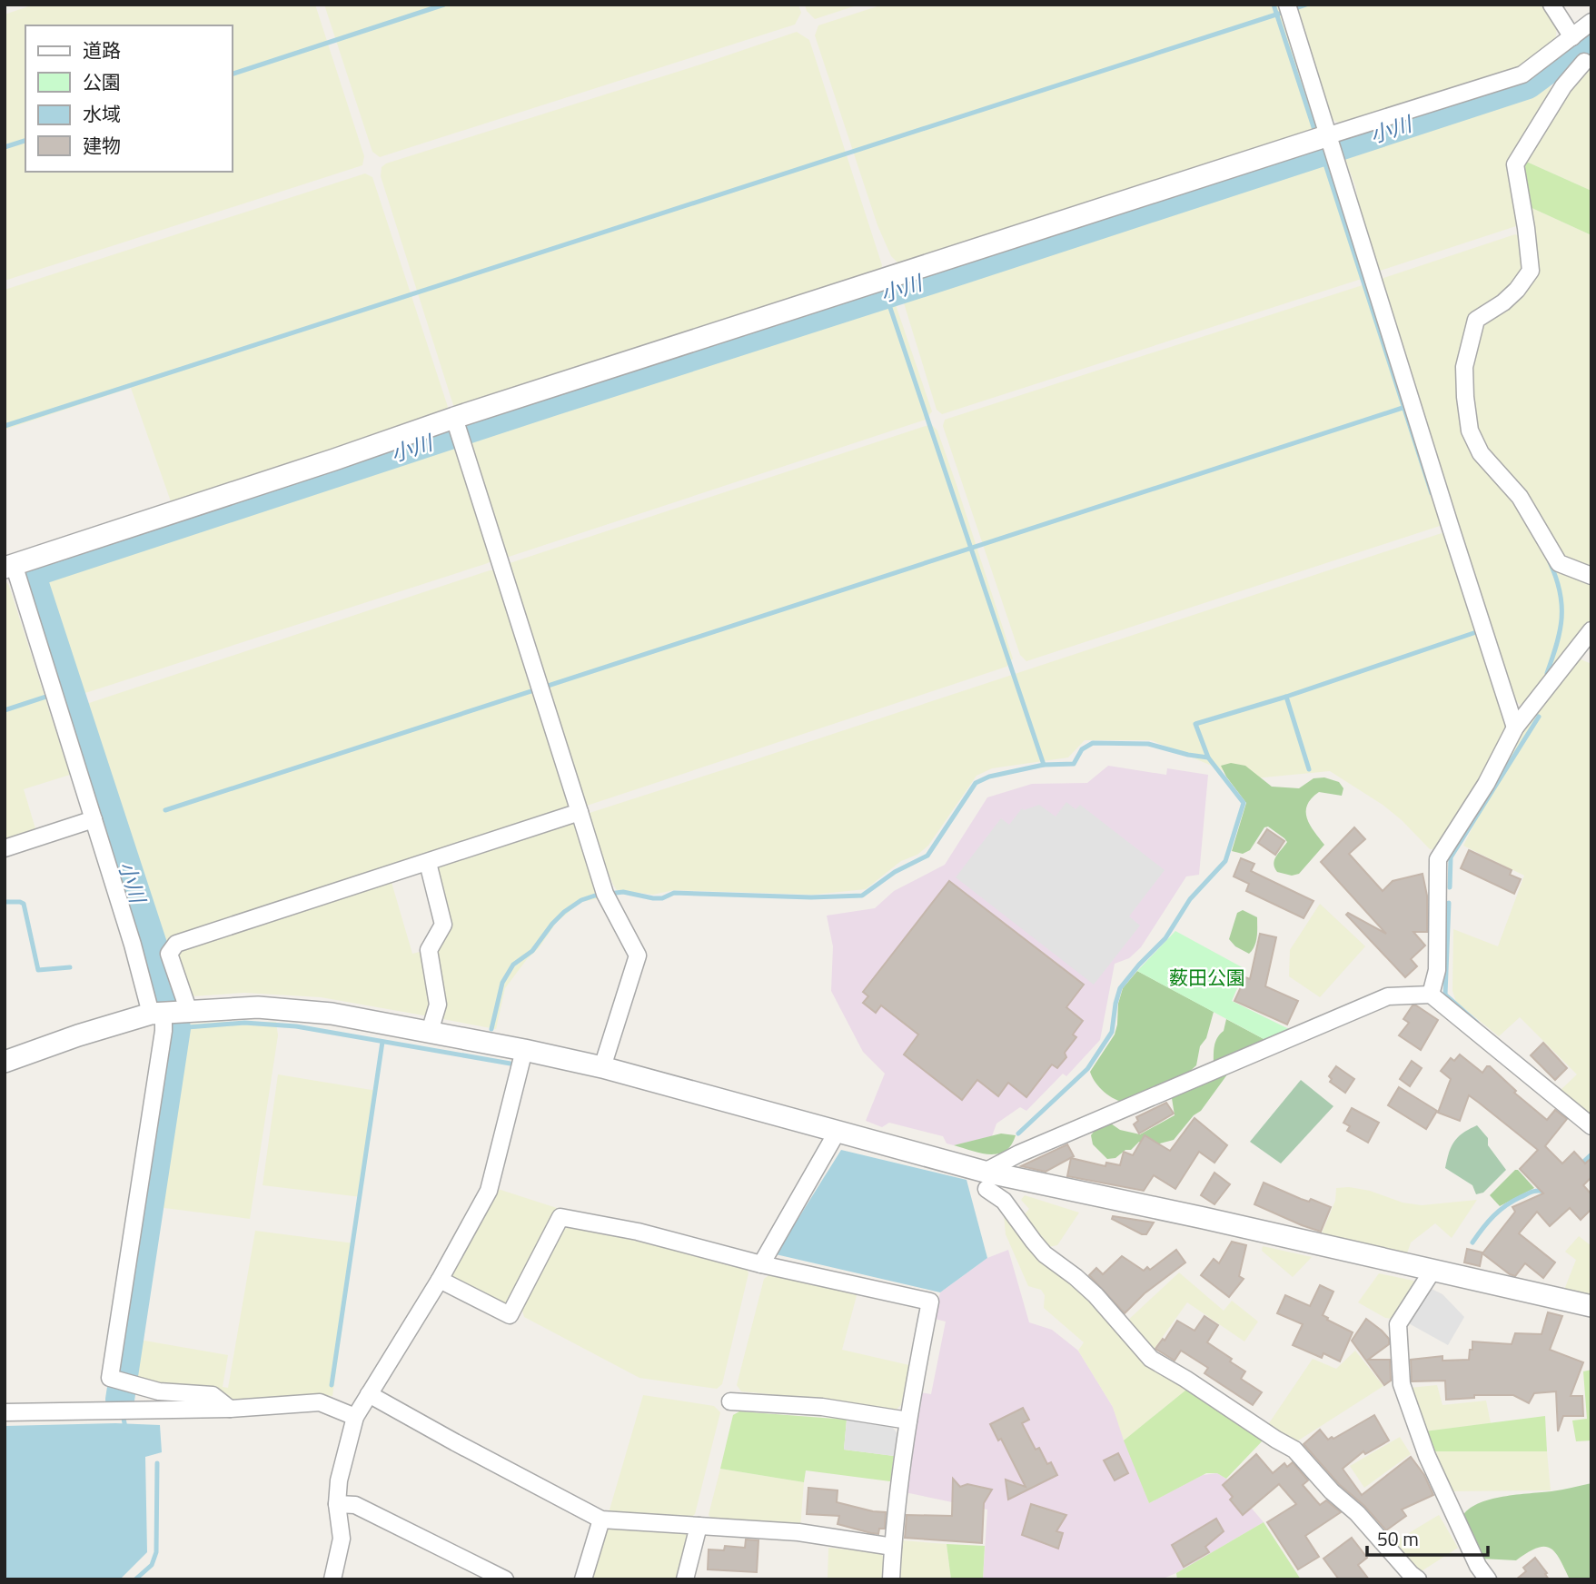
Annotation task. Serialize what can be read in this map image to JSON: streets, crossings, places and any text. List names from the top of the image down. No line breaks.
{"water":["小川"],"parks":["薮田公園"],"legend":["道路","公園","水域","建物"],"scale_bar":"50 m"}
